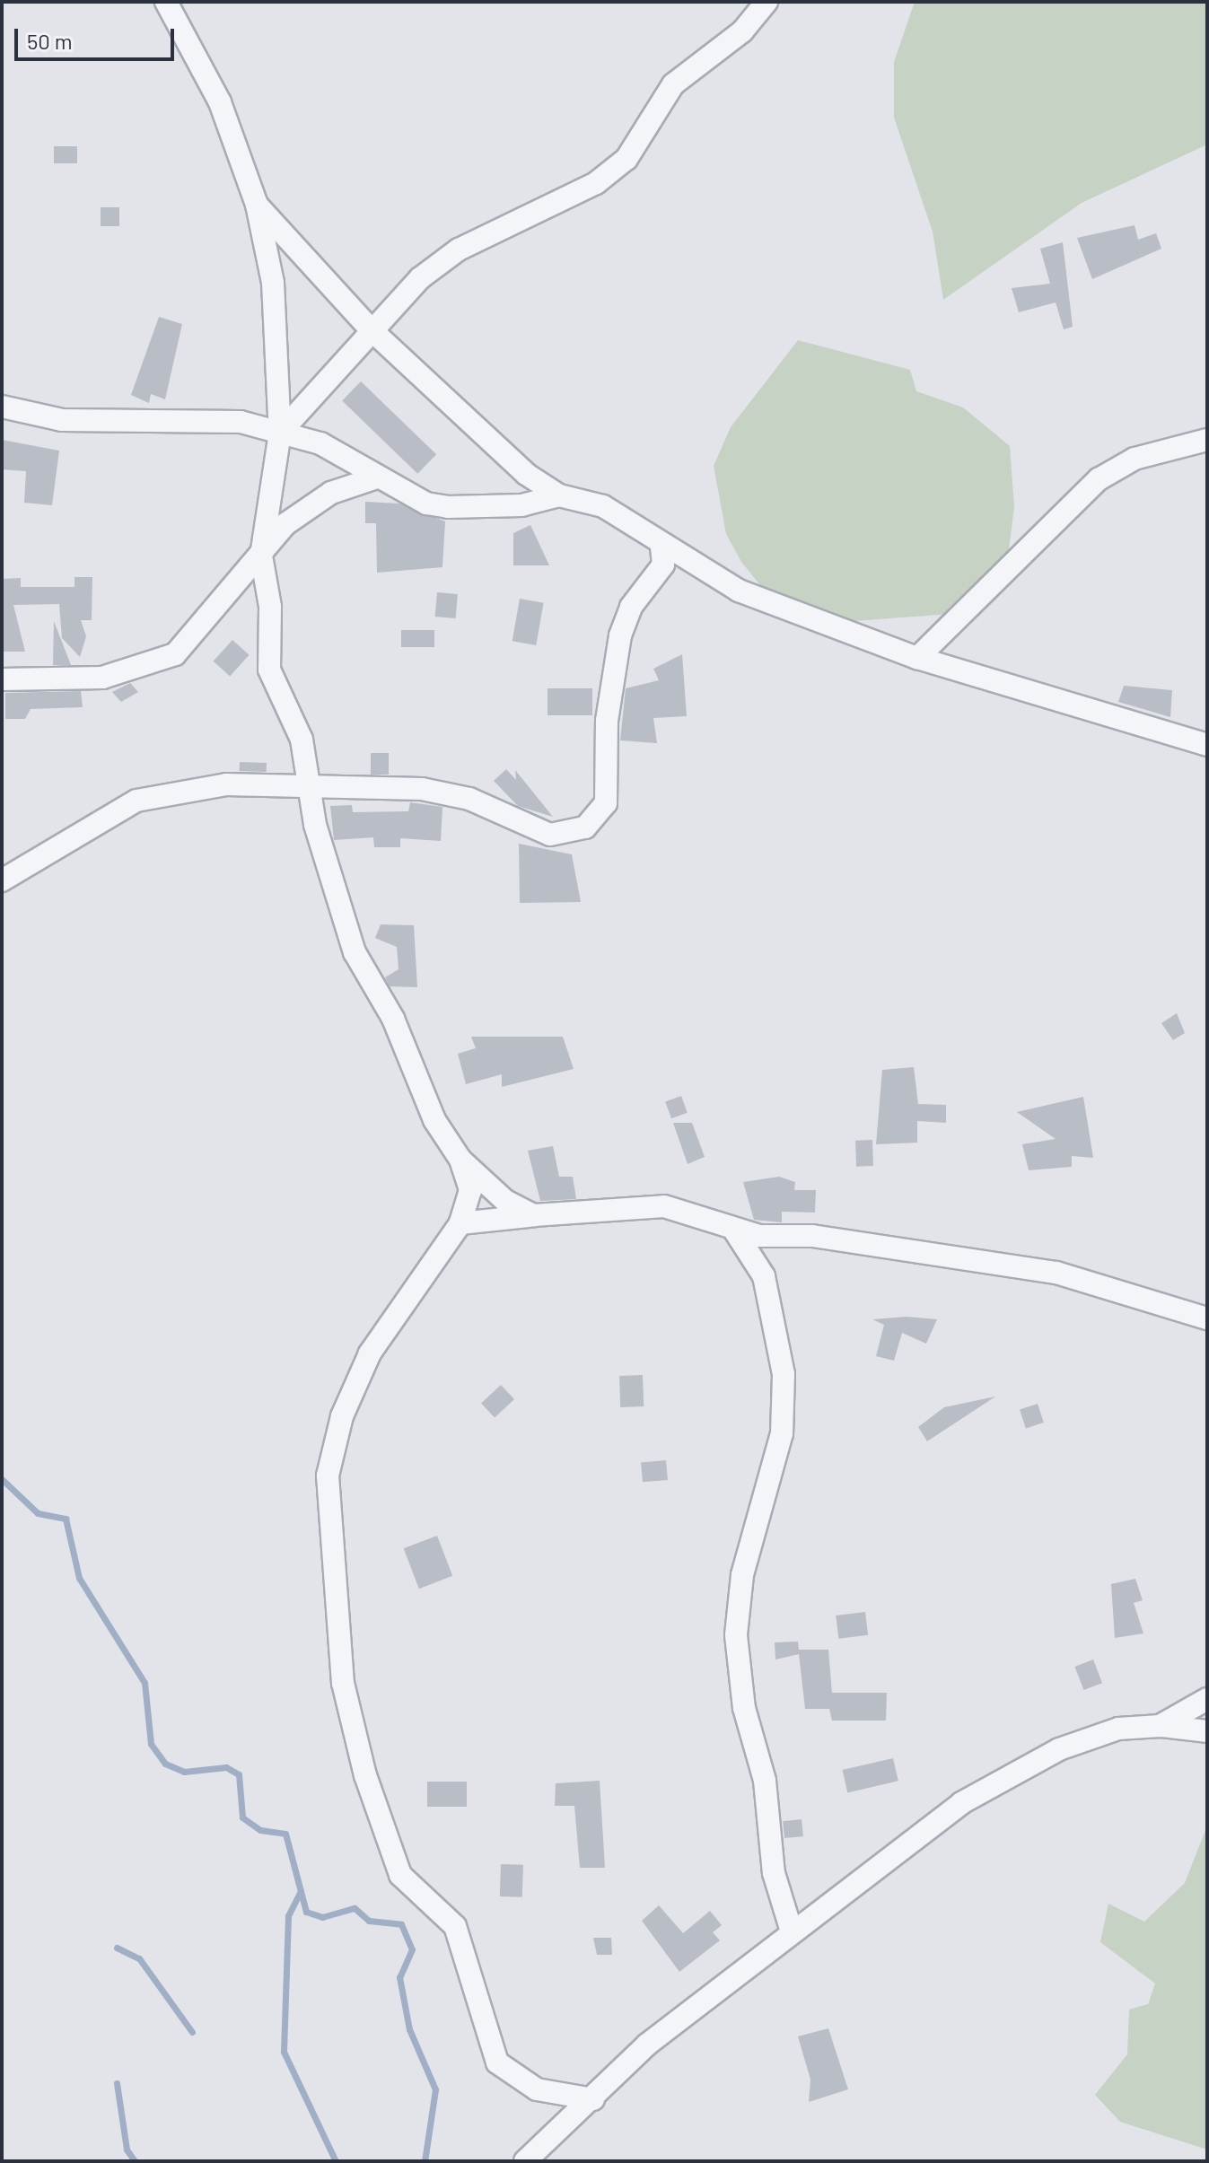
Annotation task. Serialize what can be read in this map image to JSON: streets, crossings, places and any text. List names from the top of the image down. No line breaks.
{"scale_bar":"50 m"}
